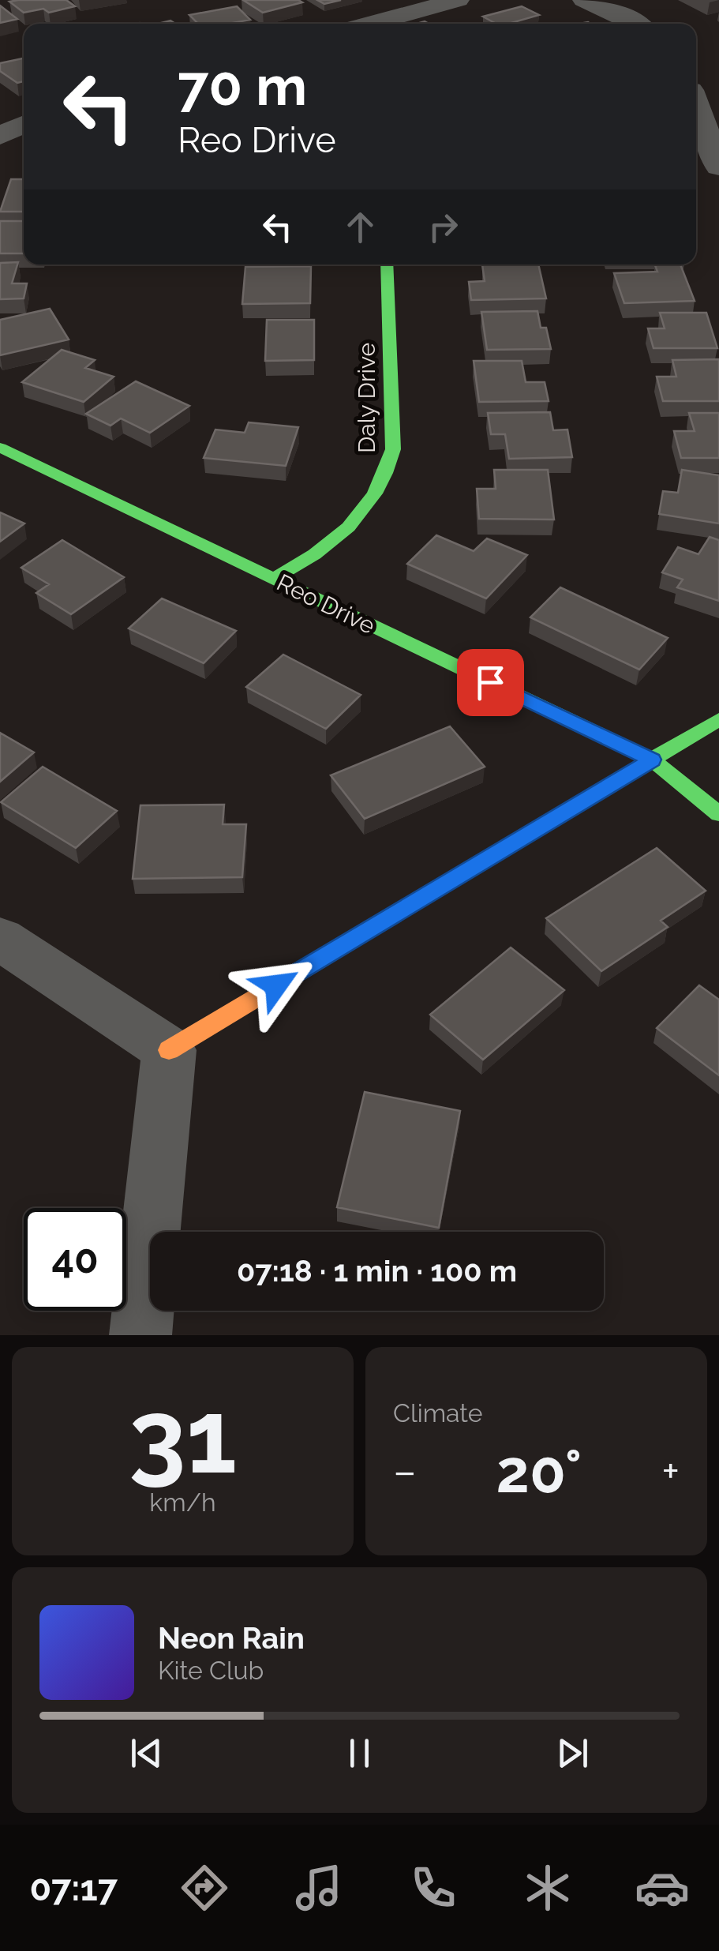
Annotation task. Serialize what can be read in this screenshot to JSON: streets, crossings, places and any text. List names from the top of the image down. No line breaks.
{"streets":{"street":["Daly Drive","Reo Drive"]},"crossings":[["Daly Drive","Reo Drive"]],"page":{"turn":["70 m","Reo Drive"],"limit":"40","trip":"07:18 · 1 min · 100 m","tile":[["31","km/h"],"Climate"],"heat":["−","20°","+"],"song":["Neon Rain","Kite Club"],"tabs":"07:17"}}
